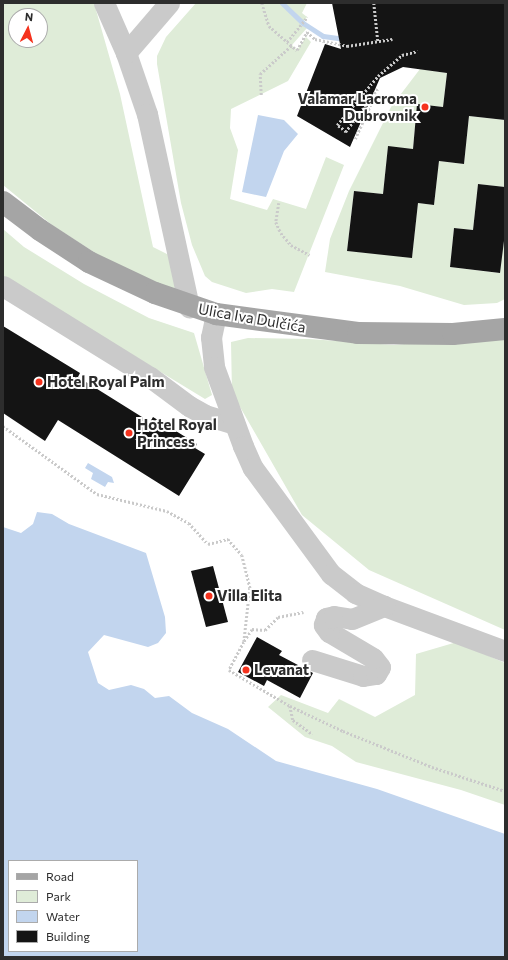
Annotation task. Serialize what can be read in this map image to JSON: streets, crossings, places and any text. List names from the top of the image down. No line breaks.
{"streets":{"main road":["Ulica Iva Dulčića"]},"places":["Valamar Lacroma Dubrovnik","Hotel Royal Palm","Hotel Royal Princess","Villa Elita","Levanat"],"legend":["Road","Park","Water","Building"],"north":"top"}
